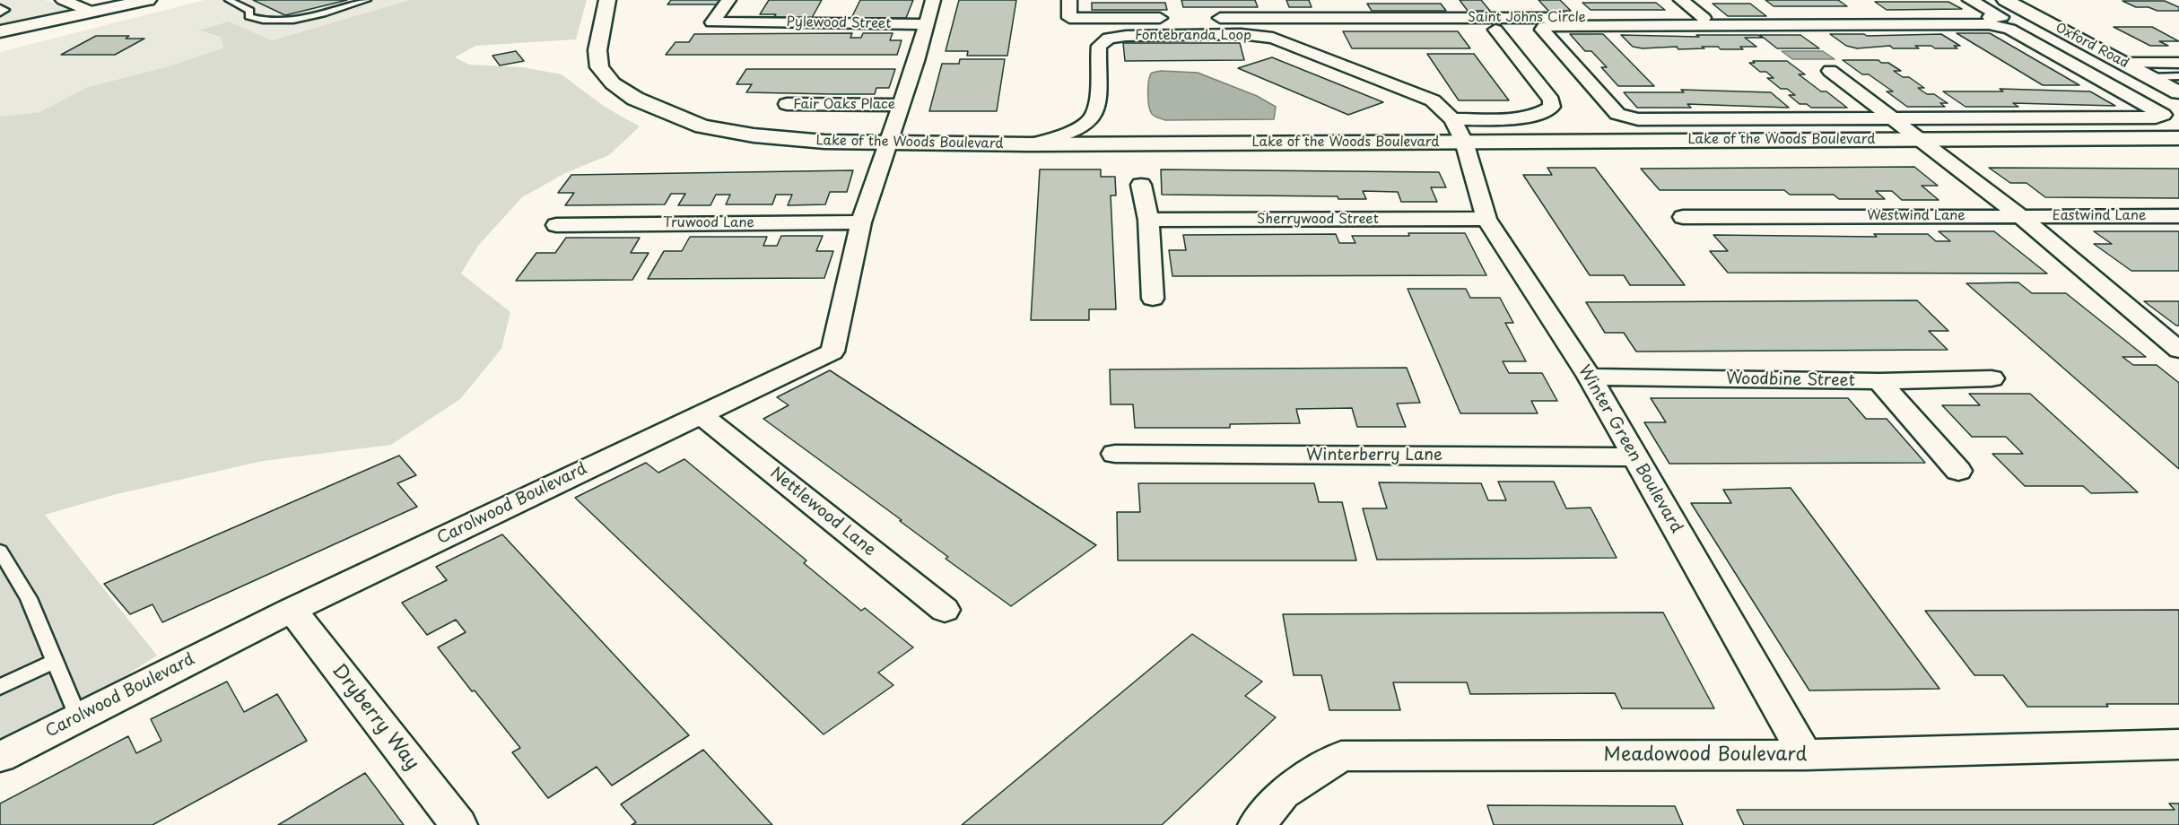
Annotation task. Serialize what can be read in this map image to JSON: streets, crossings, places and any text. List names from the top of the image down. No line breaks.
{"streets":{"street":["Saint Johns Circle","Pylewood Street","Fontebranda Loop","Oxford Road","Fair Oaks Place","Lake of the Woods Boulevard","Westwind Lane","Eastwind Lane","Sherrywood Street","Truwood Lane","Woodbine Street","Winter Green Boulevard","Winterberry Lane","Carolwood Boulevard","Nettlewood Lane","Dryberry Way","Meadowood Boulevard"]},"crossings":[["Saint Johns Circle","Oxford Road"],["Pylewood Street","Carolwood Boulevard"],["Fontebranda Loop","Lake of the Woods Boulevard"],["Fontebranda Loop","Winter Green Boulevard"],["Fair Oaks Place","Carolwood Boulevard"],["Lake of the Woods Boulevard","Winter Green Boulevard"],["Lake of the Woods Boulevard","Carolwood Boulevard"],["Westwind Lane","Eastwind Lane"],["Sherrywood Street","Winter Green Boulevard"],["Truwood Lane","Carolwood Boulevard"],["Woodbine Street","Winter Green Boulevard"],["Winter Green Boulevard","Winterberry Lane"],["Winter Green Boulevard","Meadowood Boulevard"],["Carolwood Boulevard","Nettlewood Lane"],["Carolwood Boulevard","Dryberry Way"]]}
